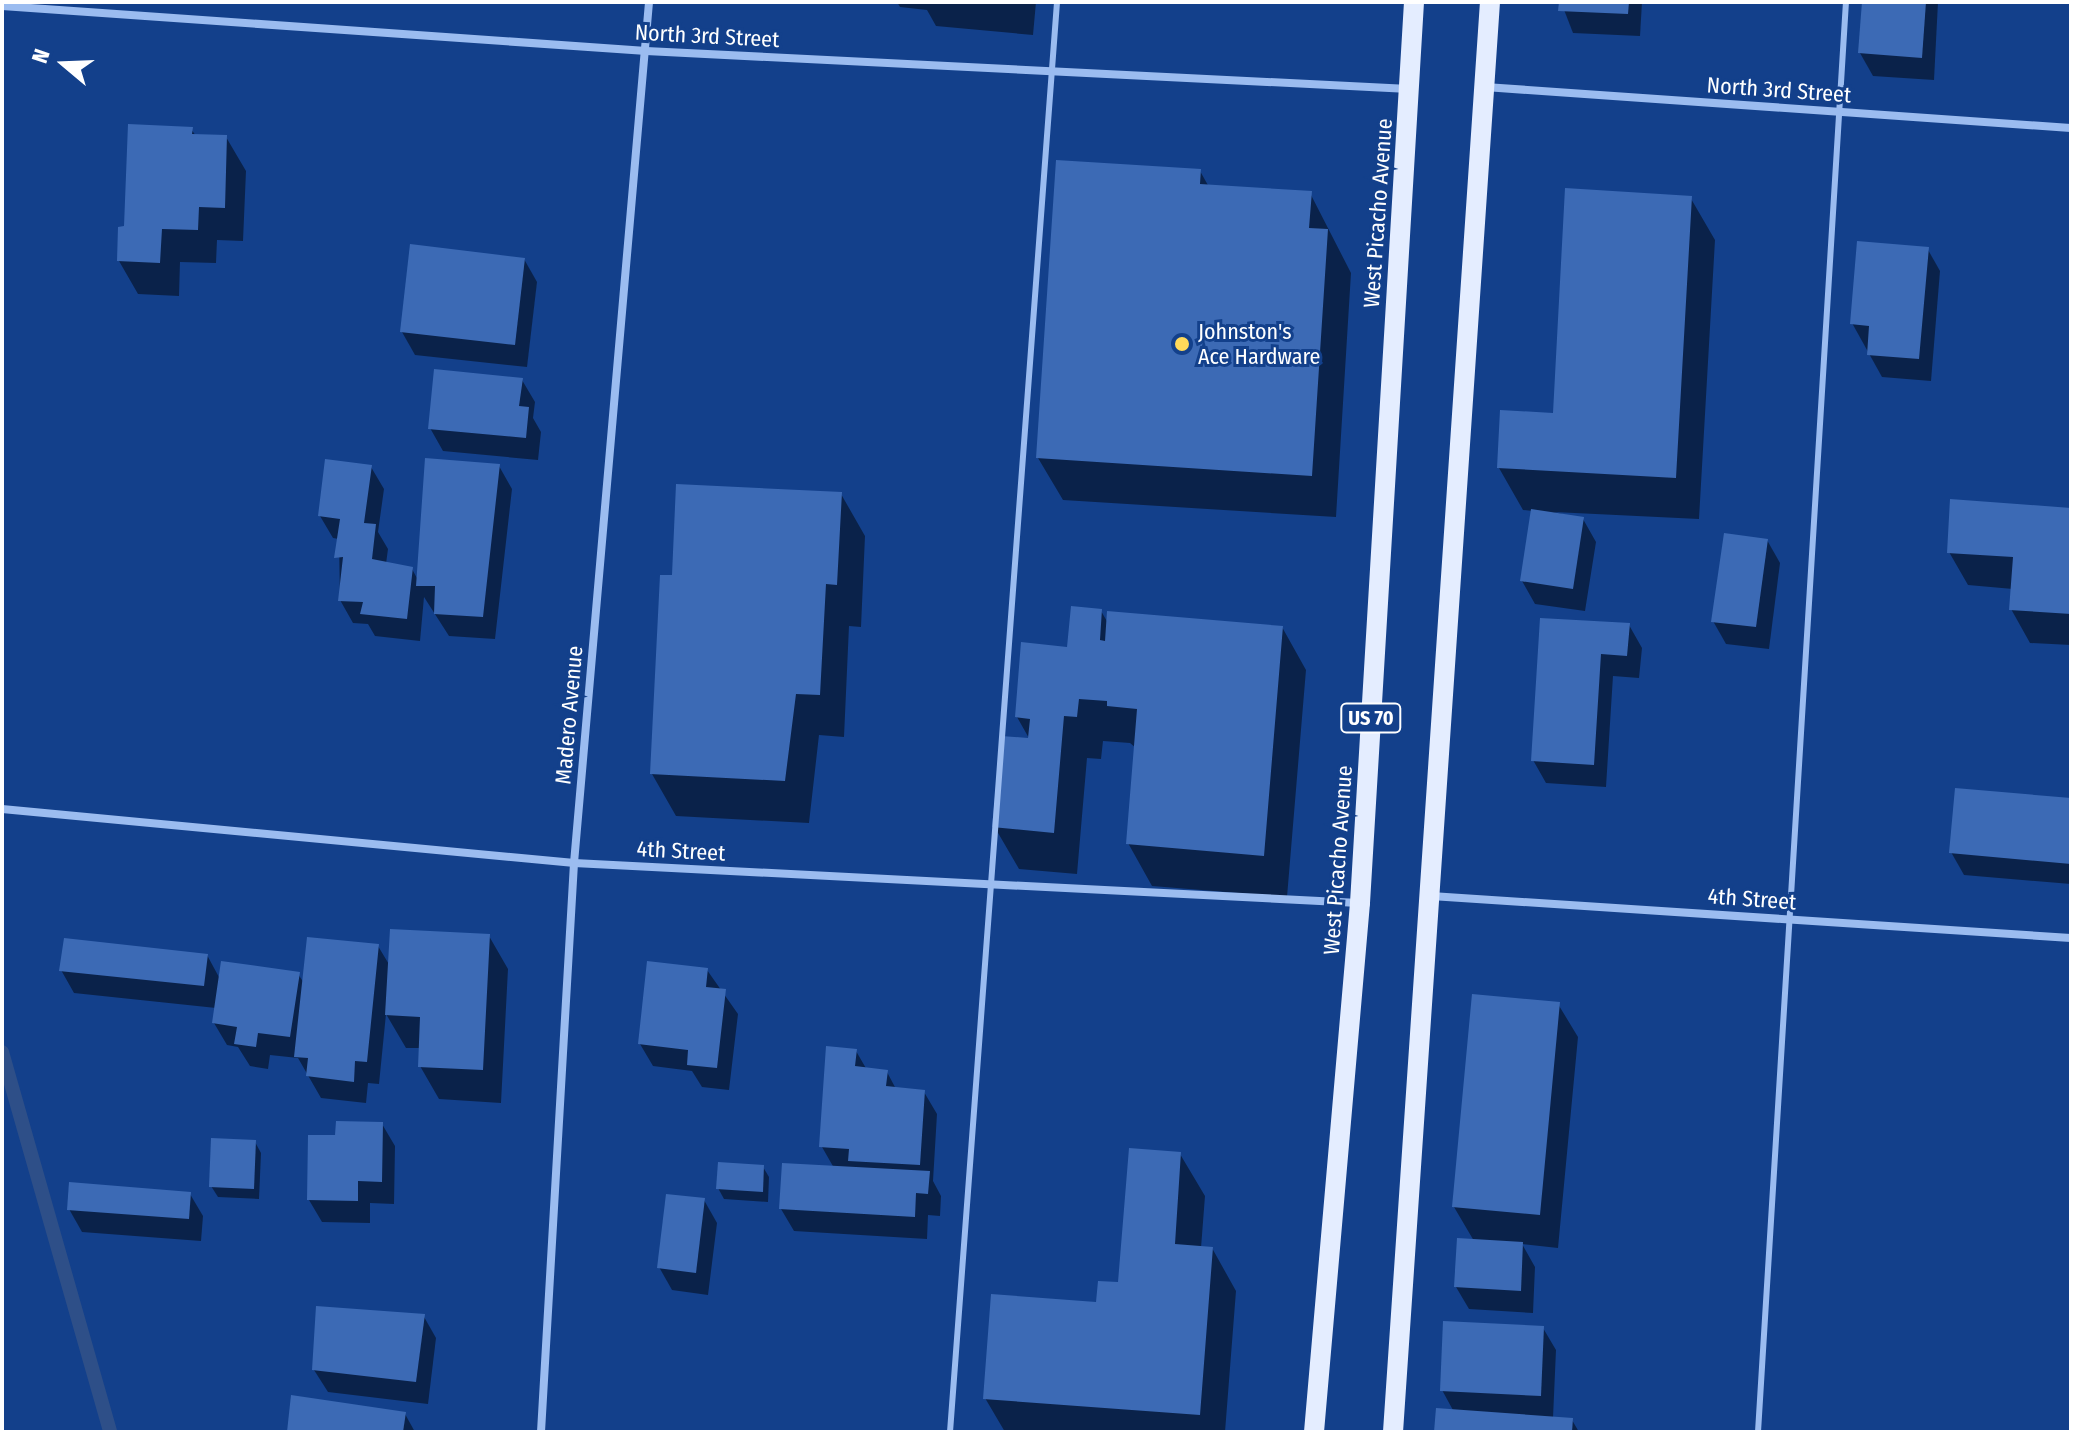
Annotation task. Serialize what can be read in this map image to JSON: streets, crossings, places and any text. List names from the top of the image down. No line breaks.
{"streets":{"main road":["West Picacho Avenue","US 70"],"street":["North 3rd Street","Madero Avenue","4th Street"]},"crossings":[["North 3rd Street","West Picacho Avenue"],["North 3rd Street","Madero Avenue"],["West Picacho Avenue","4th Street"],["Madero Avenue","4th Street"]],"places":["Johnston's Ace Hardware"],"north":"left"}
